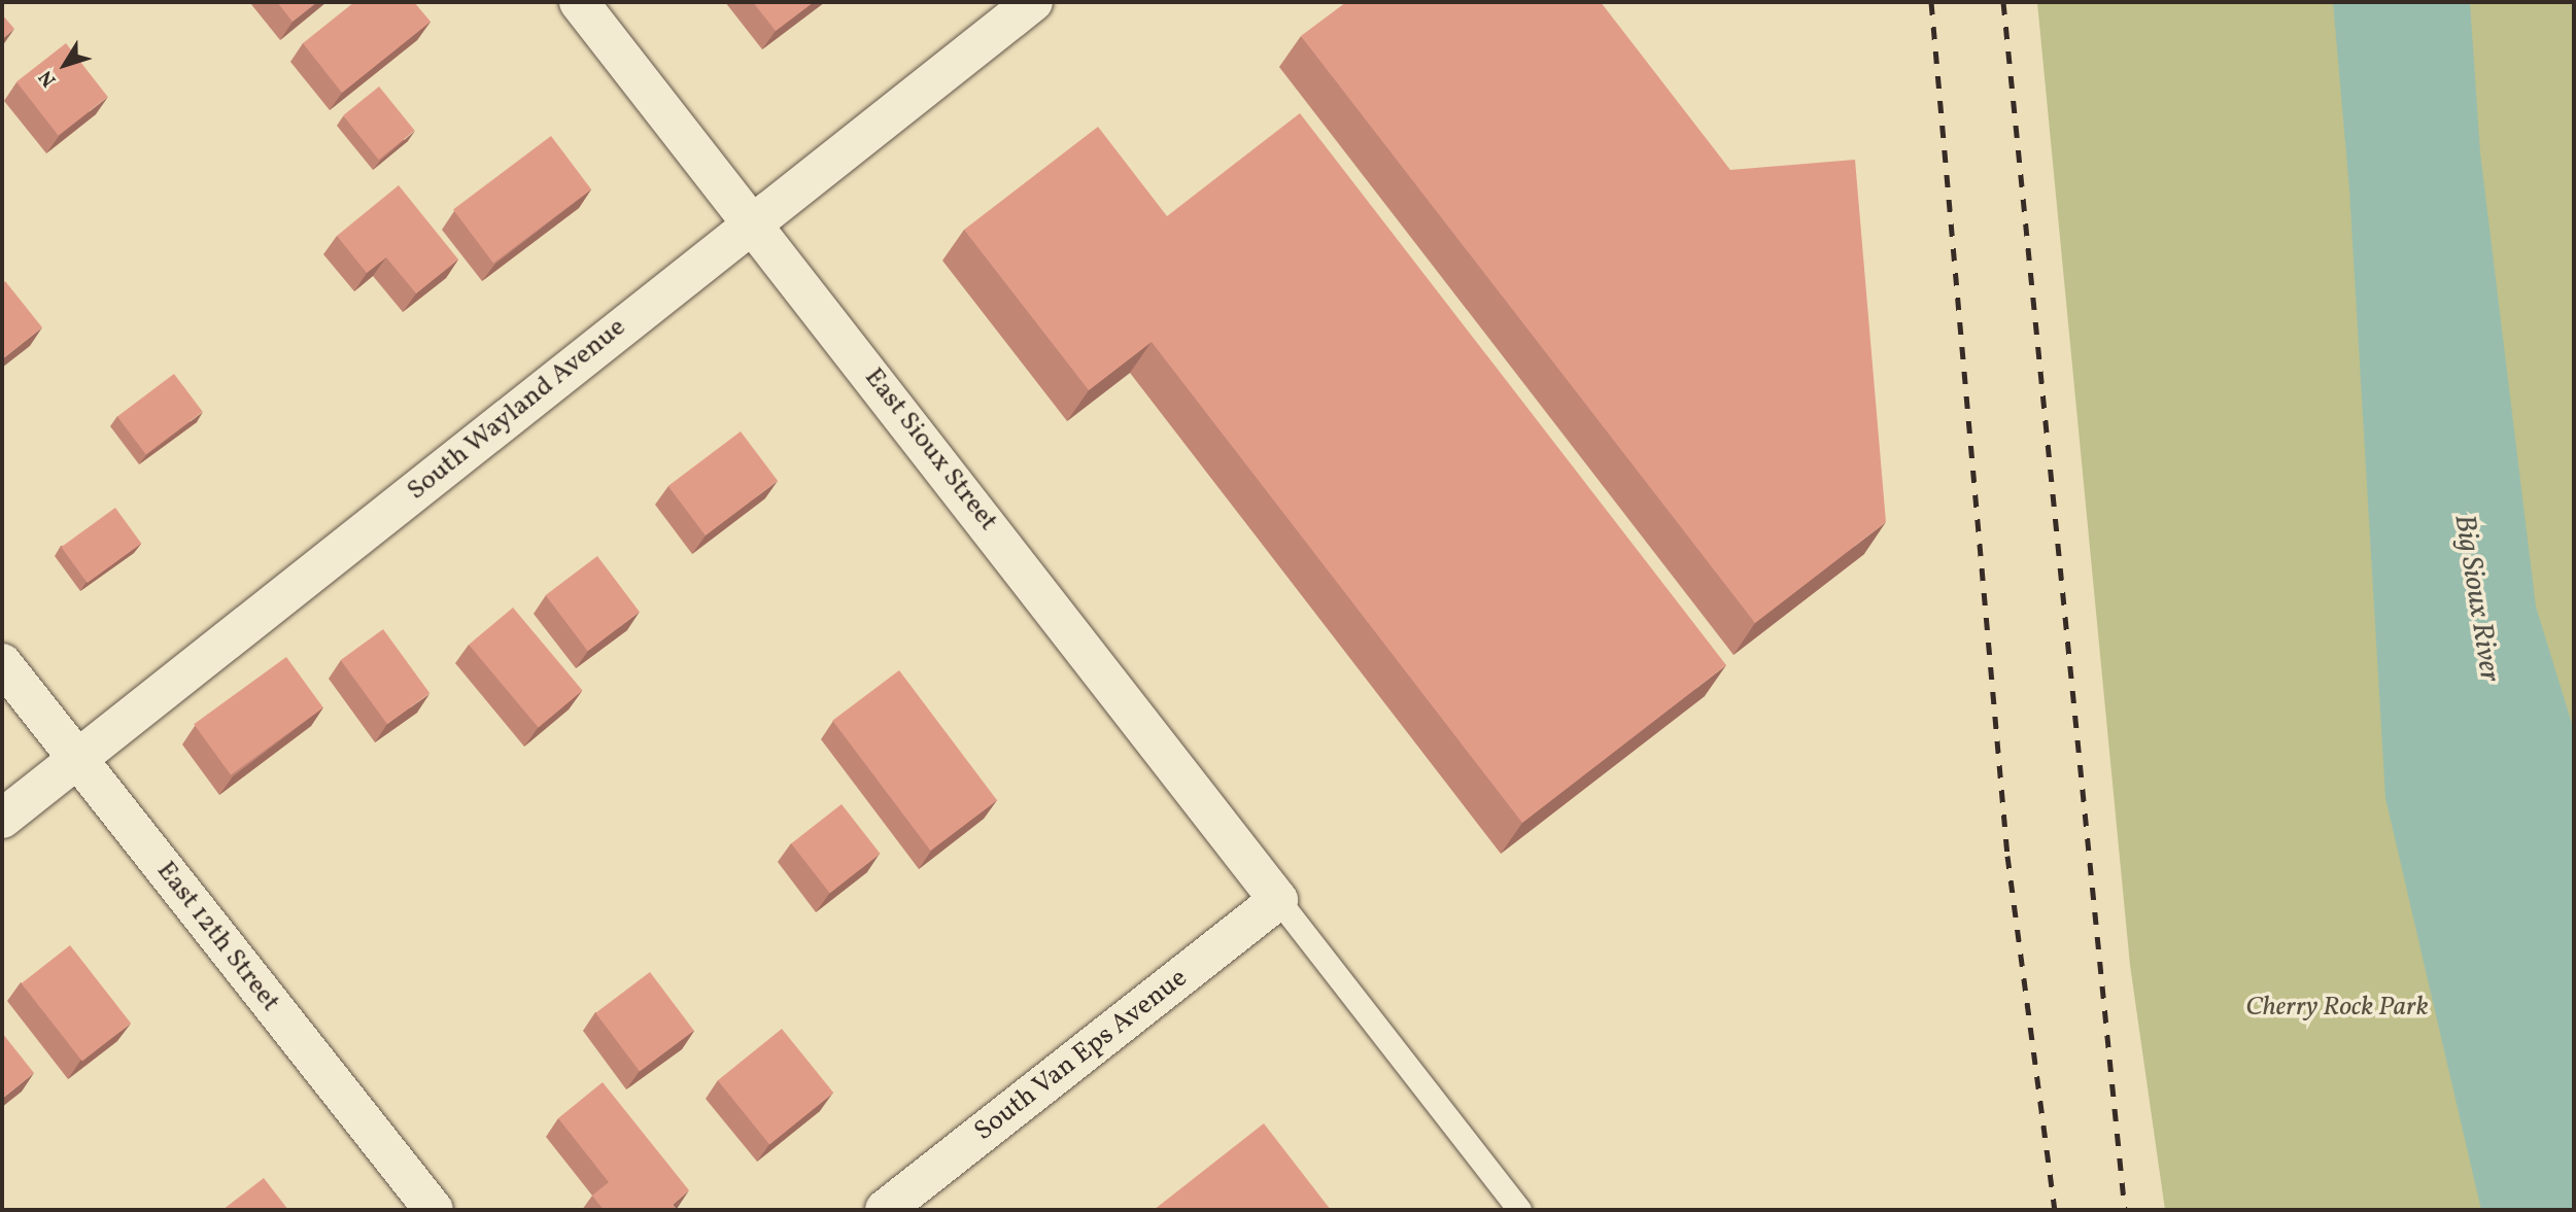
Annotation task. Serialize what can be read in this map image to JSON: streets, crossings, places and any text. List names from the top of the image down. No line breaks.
{"streets":{"street":["South Wayland Avenue","East Sioux Street","East 12th Street","South Van Eps Avenue"]},"crossings":[["South Wayland Avenue","East Sioux Street"],["South Wayland Avenue","East 12th Street"],["East Sioux Street","South Van Eps Avenue"]],"water":["Big Sioux River"],"parks":["Cherry Rock Park"],"north":"bottom left"}
